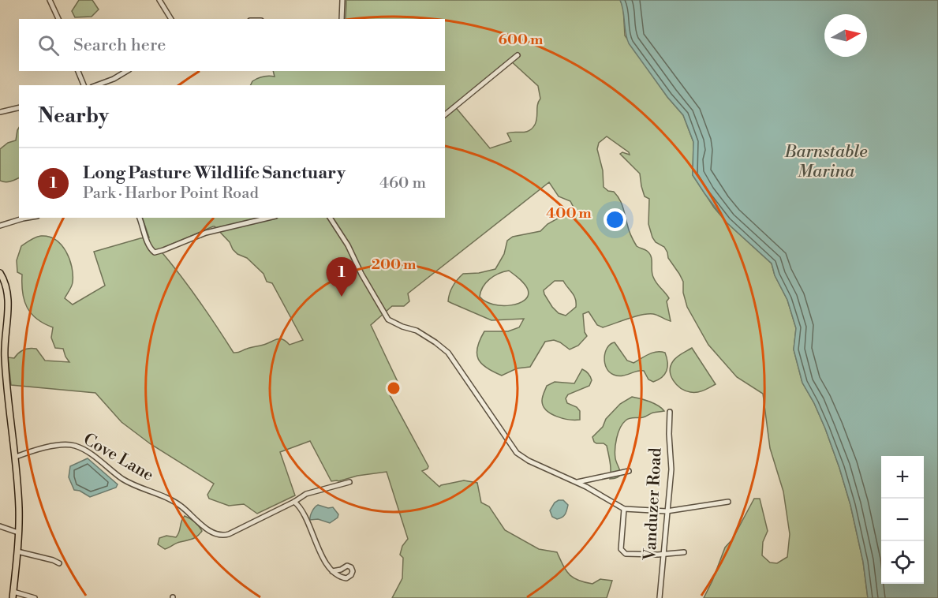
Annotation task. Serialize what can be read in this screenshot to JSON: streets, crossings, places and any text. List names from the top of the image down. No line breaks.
{"streets":{"street":["Cove Lane","Vanduzer Road"]},"water":["Barnstable Marina"],"north":"right","page":{"search":"Search here","heading":"Nearby","list":[{"mark":"1","name":"Long Pasture Wildlife Sanctuary","note":"Park · Harbor Point Road","value":"460 m"}],"pins":"1","map_buttons":["+","−"]},"rings":["600 m","400 m","200 m"]}
